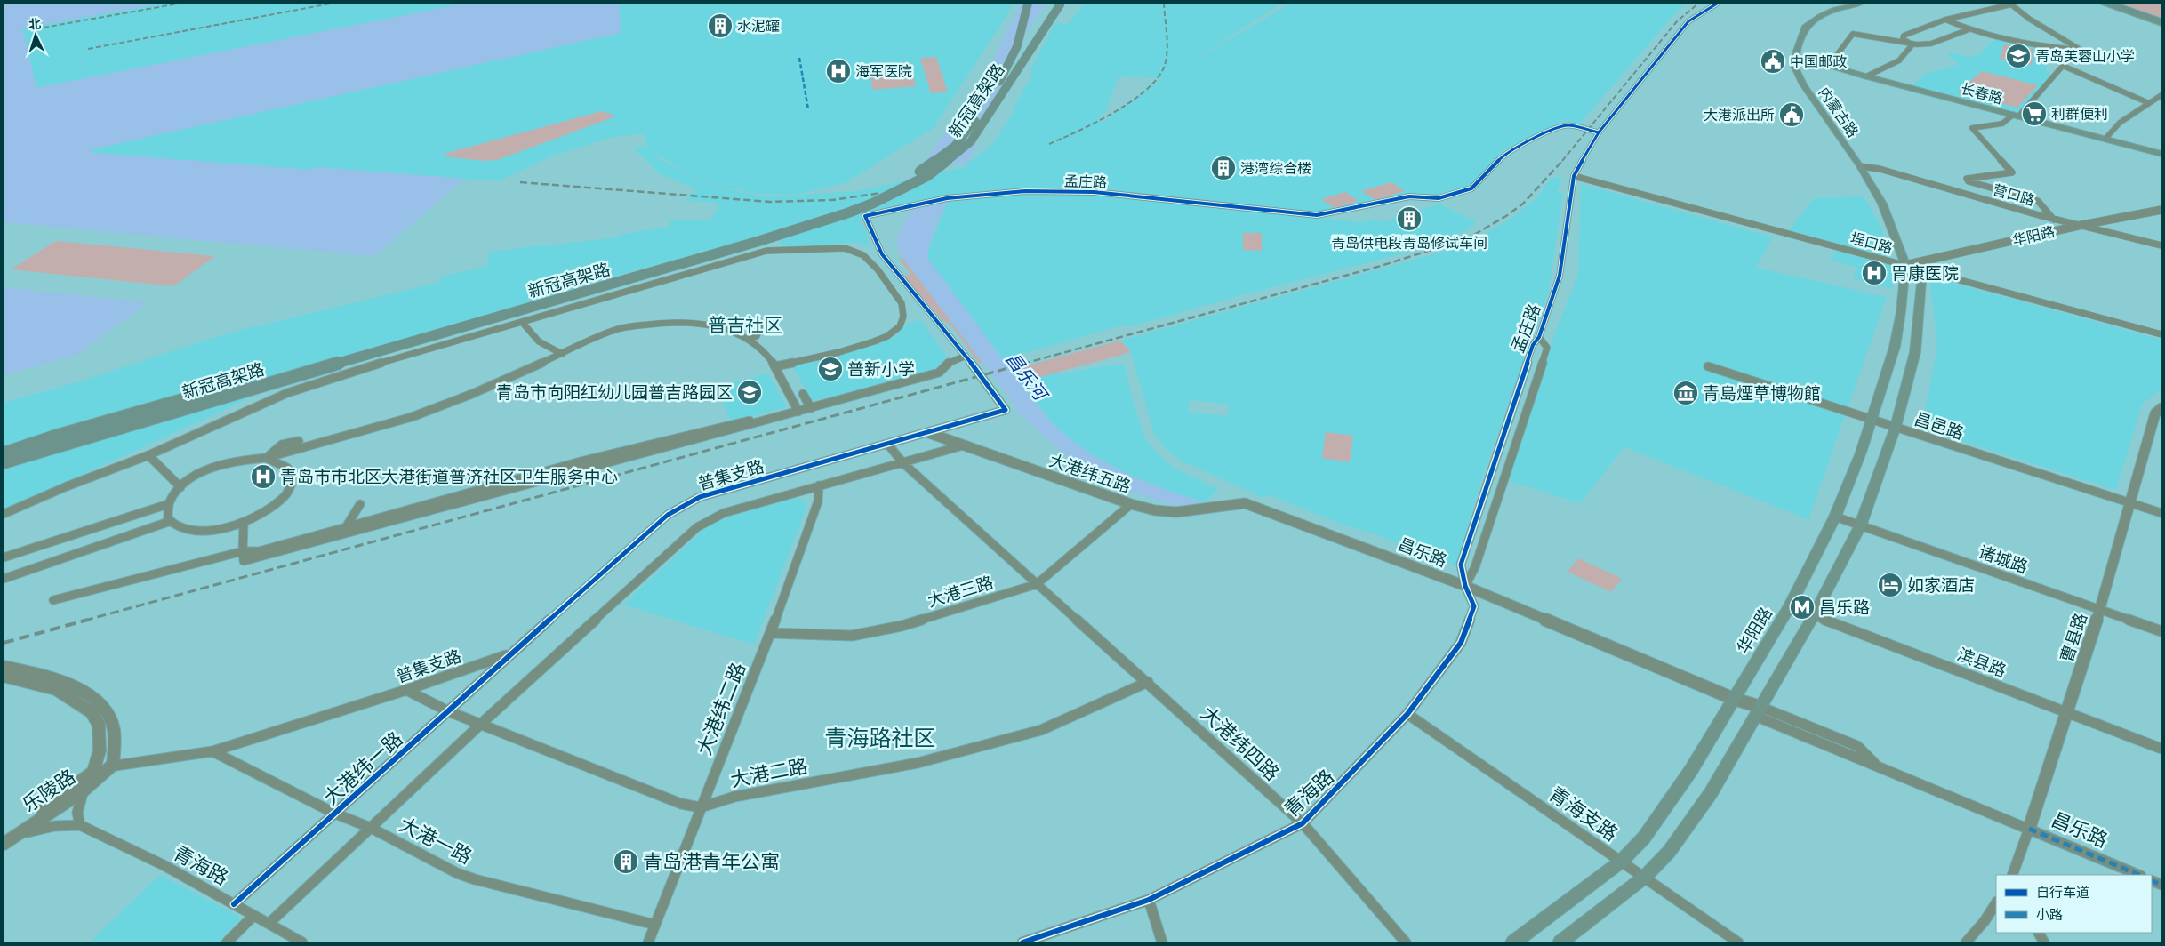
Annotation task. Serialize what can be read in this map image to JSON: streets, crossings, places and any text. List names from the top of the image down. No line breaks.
{"streets":{"highway":["新冠高架路"],"main road":["长春路","内蒙古路","华阳路"],"street":["孟庄路","营口路","埕口路","昌邑路","大港纬五路","普集支路","昌乐路","诸城路","大港三路","曹县路","滨县路","大港纬二路","大港纬四路","大港纬一路","大港二路","乐陵路","青海路","青海支路","大港一路"]},"crossings":[["长春路","内蒙古路"],["内蒙古路","营口路"],["内蒙古路","华阳路"],["内蒙古路","埕口路"],["孟庄路","埕口路"],["孟庄路","大港纬五路"],["孟庄路","普集支路"],["孟庄路","昌乐路"],["孟庄路","青海路"],["营口路","华阳路"],["华阳路","埕口路"],["华阳路","昌邑路"],["华阳路","昌乐路"],["华阳路","诸城路"],["华阳路","滨县路"],["华阳路","青海支路"],["昌邑路","曹县路"],["大港纬五路","普集支路"],["大港纬五路","昌乐路"],["大港纬五路","大港三路"],["普集支路","大港纬四路"],["普集支路","大港纬一路"],["普集支路","大港二路"],["普集支路","乐陵路"],["普集支路","大港一路"],["昌乐路","曹县路"],["昌乐路","青海路"],["诸城路","曹县路"],["大港三路","大港纬二路"],["大港三路","大港纬四路"],["曹县路","滨县路"],["大港纬二路","大港二路"],["大港纬二路","大港一路"],["大港纬四路","大港二路"],["大港纬四路","青海路"],["大港纬一路","大港二路"],["大港纬一路","青海路"],["大港纬一路","大港一路"],["乐陵路","青海路"],["青海路","青海支路"]],"districts":["普吉社区","青海路社区"],"water":["昌乐河"],"places":{"building":["水泥罐","港湾综合楼","青岛供电段青岛修试车间","青岛港青年公寓"],"school or university":["青岛芙蓉山小学","普新小学","青岛市向阳红幼儿园普吉路园区"],"public building":["中国邮政","大港派出所"],"hospital":["海军医院","胃康医院","青岛市市北区大港街道普济社区卫生服务中心"],"supermarket":["利群便利"],"museum":["青島煙草博物館"],"hotel":["如家酒店"],"metro station":["昌乐路"]},"legend":["自行车道","小路"],"north":"top"}
